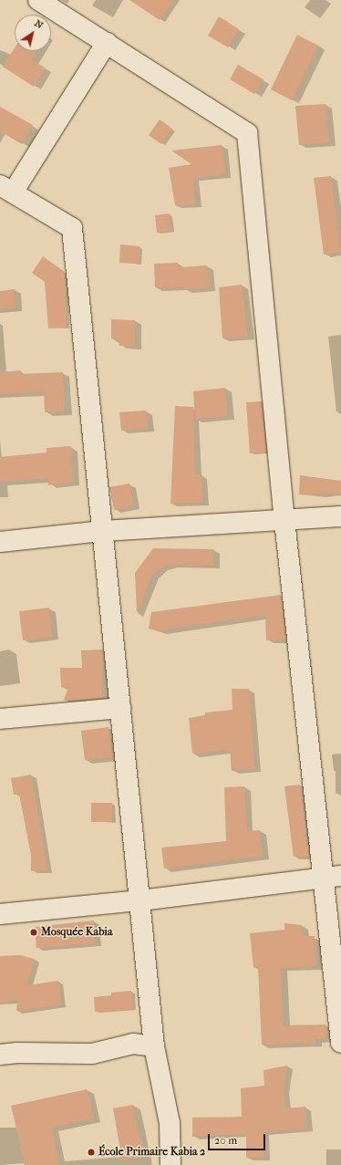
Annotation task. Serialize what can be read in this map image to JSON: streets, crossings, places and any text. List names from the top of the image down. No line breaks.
{"places":["Mosquée Kabia","École Primaire Kabia 2"],"scale_bar":"20 m","north":"top right"}
